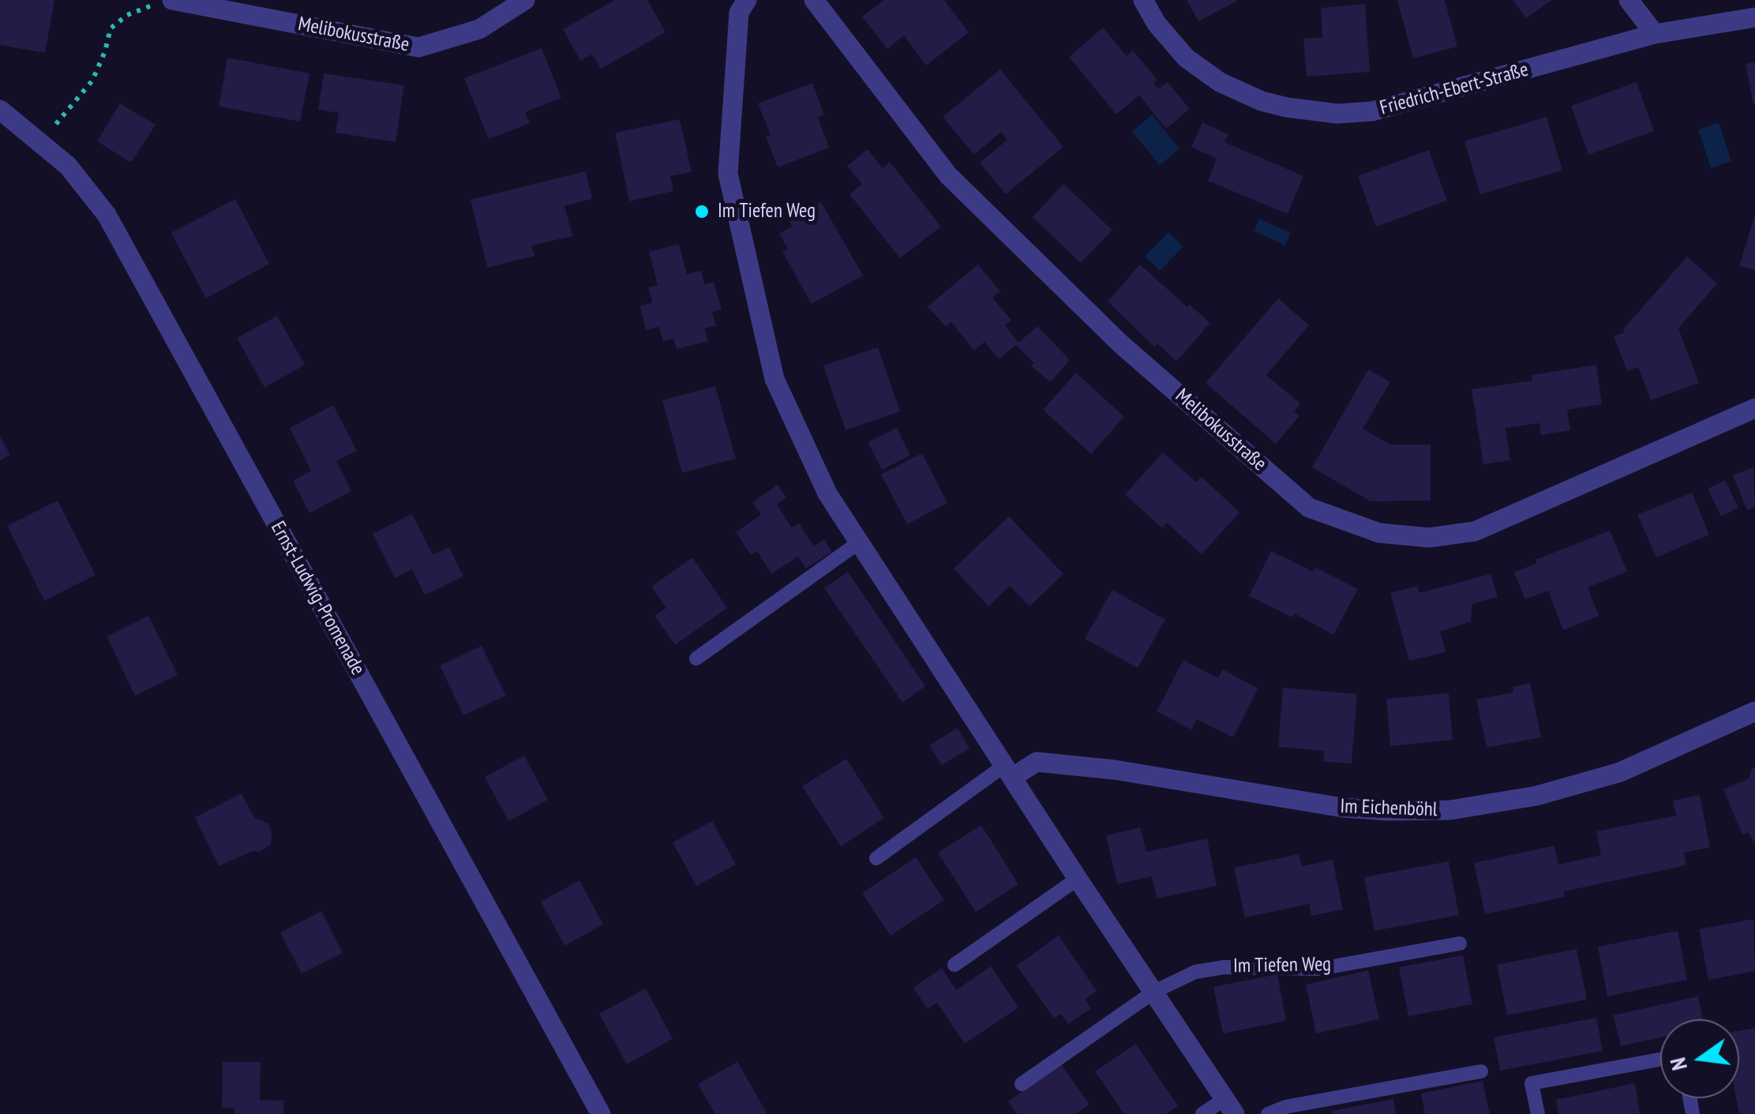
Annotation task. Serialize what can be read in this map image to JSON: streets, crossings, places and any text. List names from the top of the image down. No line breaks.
{"streets":{"street":["Melibokusstraße","Friedrich-Ebert-Straße","Ernst-Ludwig-Promenade","Im Eichenböhl"],"lane":["Im Tiefen Weg"]},"places":["Im Tiefen Weg"],"north":"left"}
